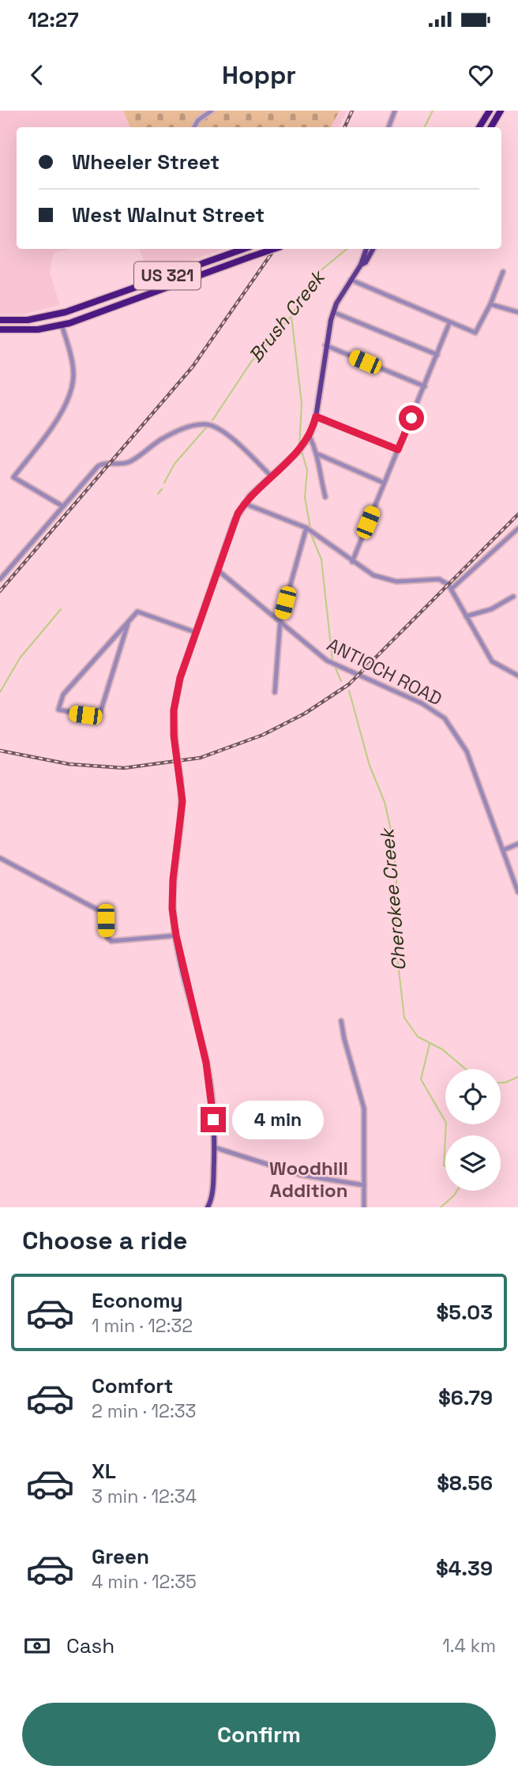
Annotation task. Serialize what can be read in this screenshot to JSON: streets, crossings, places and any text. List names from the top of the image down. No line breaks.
{"streets":{"highway":["US 321"],"street":["ANTIOCH ROAD"]},"districts":["Woodhill Addition"],"water":["Brush Creek","Cherokee Creek"],"page":{"status":"12:27","header":"Hoppr","banner":["Wheeler Street","West Walnut Street"],"bubble":"4 min","heading":"Choose a ride","list":[{"name":"Economy","note":"1 min · 12:32","value":"$5.03"},{"name":"Comfort","note":"2 min · 12:33","value":"$6.79"},{"name":"XL","note":"3 min · 12:34","value":"$8.56"},{"name":"Green","note":"4 min · 12:35","value":"$4.39"}],"pay":["Cash","1.4 km"],"buttons":"Confirm"}}
